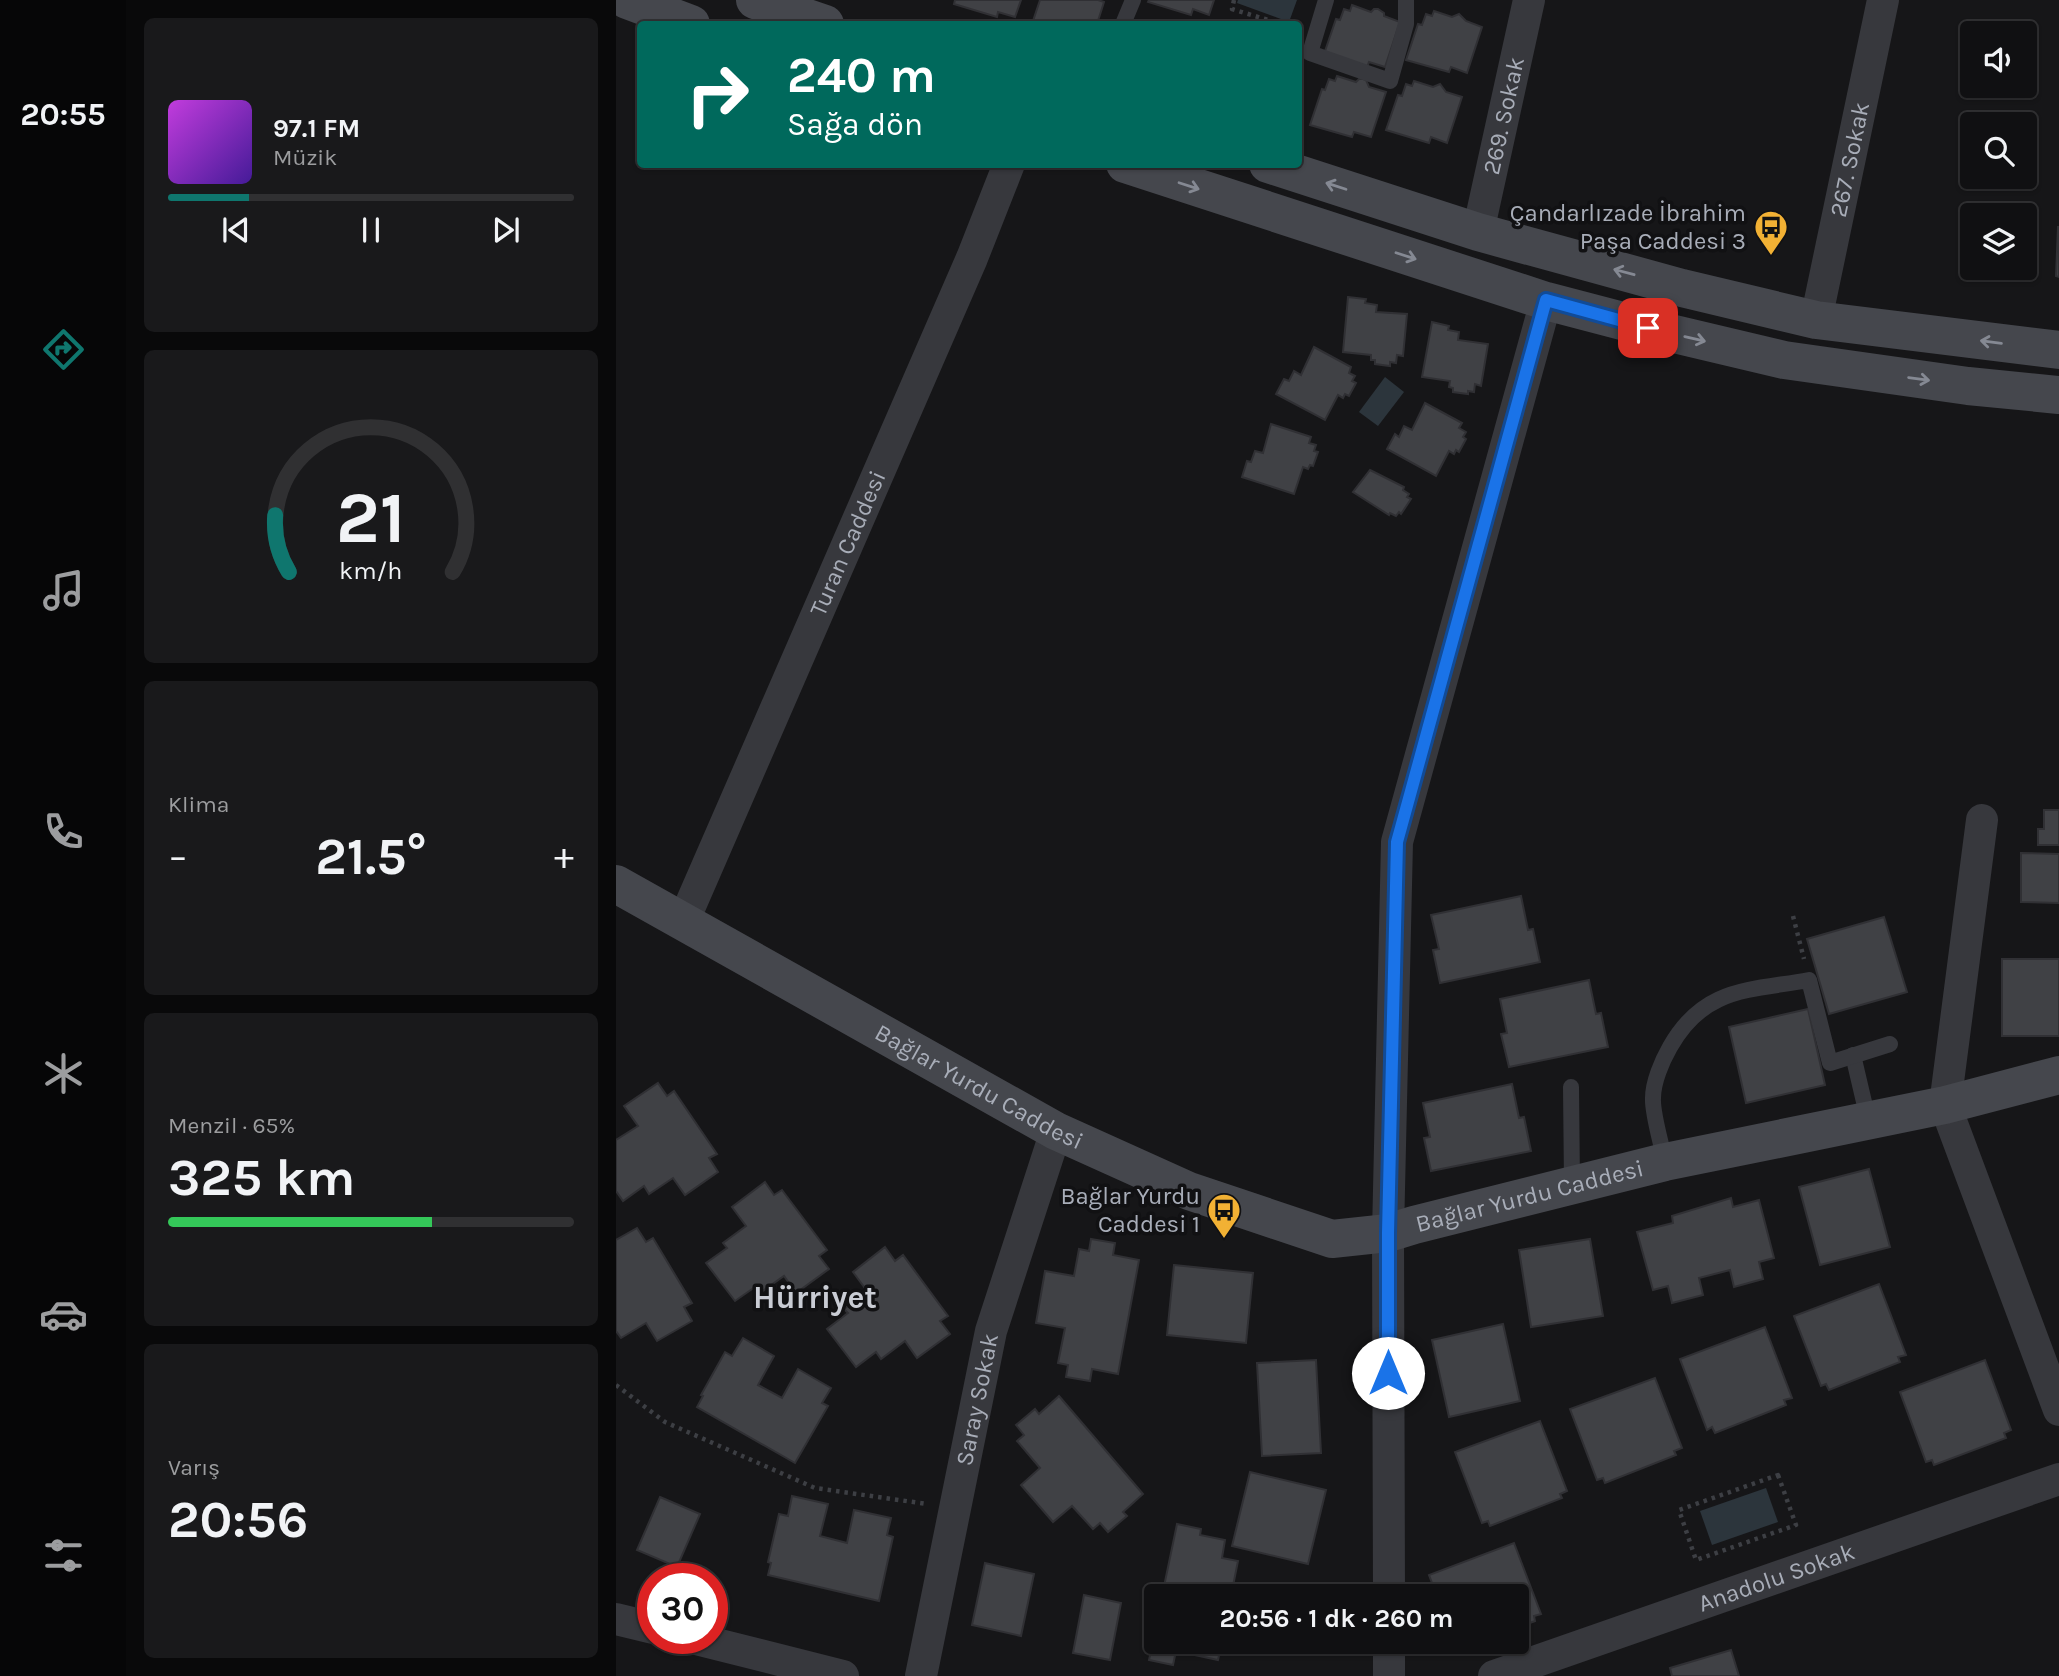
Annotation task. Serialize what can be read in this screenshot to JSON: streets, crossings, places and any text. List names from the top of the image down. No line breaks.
{"streets":{"main road":["Bağlar Yurdu Caddesi"],"street":["269. Sokak","267. Sokak","Turan Caddesi","Saray Sokak","Anadolu Sokak"]},"crossings":[["Turan Caddesi","Bağlar Yurdu Caddesi"],["Bağlar Yurdu Caddesi","Saray Sokak"]],"districts":["Hürriyet"],"places":{"bus stop":["Çandarlızade İbrahim Paşa Caddesi 3","Bağlar Yurdu Caddesi 1"]},"page":{"tabs":"20:55","turn":["240 m","Sağa dön"],"song":["97.1 FM","Müzik"],"tile":["Klima",["Menzil · 65%","325 km"],["Varış","20:56"]],"heat":["−","21.5°","+"],"limit":"30","trip":"20:56 · 1 dk · 260 m","gauge":["21","km/h"]}}
